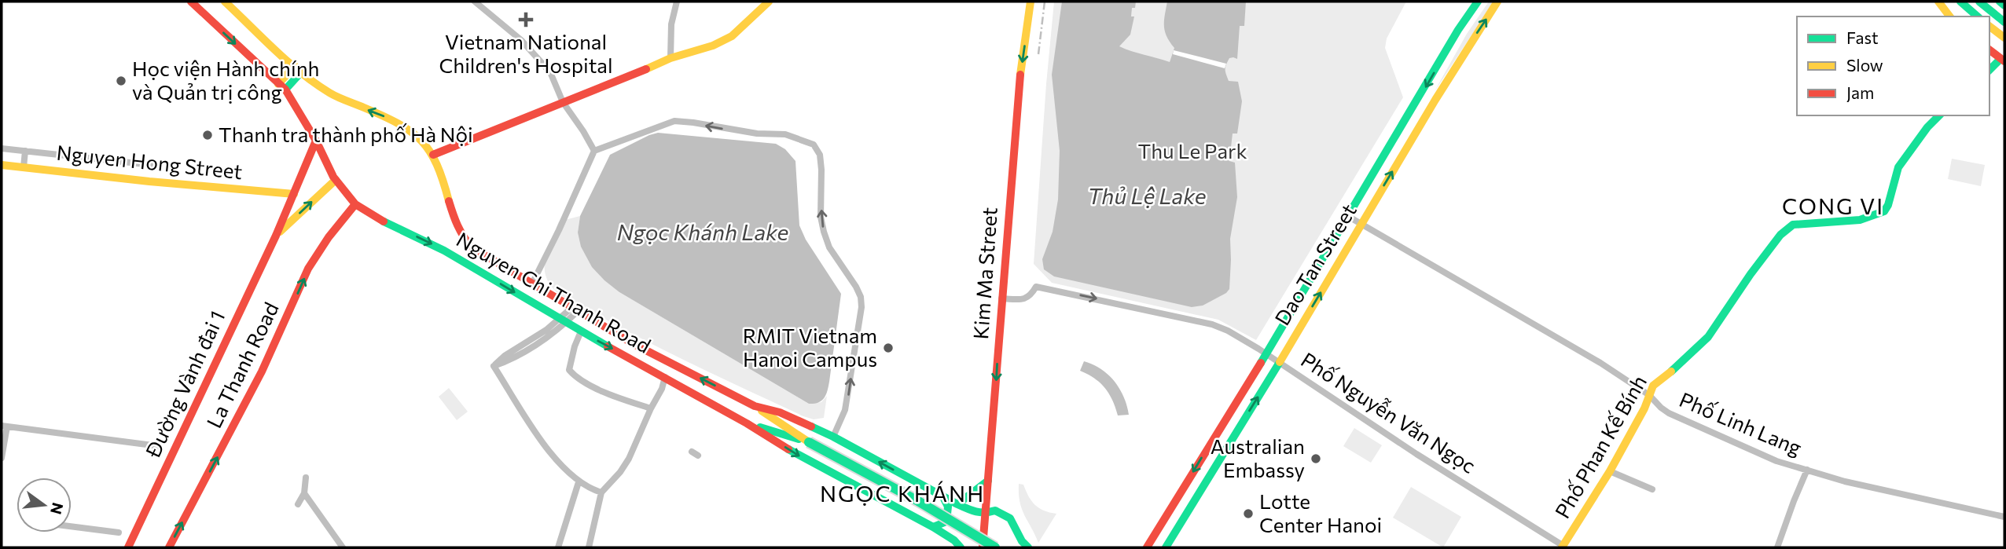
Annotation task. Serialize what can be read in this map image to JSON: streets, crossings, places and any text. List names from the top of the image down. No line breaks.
{"streets":{"main road":["Nguyen Hong Street","Dao Tan Street","Kim Ma Street","Nguyen Chi Thanh Road","La Thanh Road","Đường Vành đai 1","Phố Phan Kế Bính"],"street":["Phố Nguyễn Văn Ngọc","Phố Linh Lang"]},"crossings":[["Nguyen Hong Street","Đường Vành đai 1"],["Dao Tan Street","Phố Nguyễn Văn Ngọc"],["Dao Tan Street","Phố Linh Lang"],["Kim Ma Street","Nguyen Chi Thanh Road"],["Kim Ma Street","Phố Nguyễn Văn Ngọc"],["Nguyen Chi Thanh Road","La Thanh Road"],["Nguyen Chi Thanh Road","Đường Vành đai 1"],["Phố Nguyễn Văn Ngọc","Phố Phan Kế Bính"],["Phố Linh Lang","Phố Phan Kế Bính"]],"one_way":["Kim Ma Street","La Thanh Road","Phố Nguyễn Văn Ngọc"],"districts":["CONG VI","NGỌC KHÁNH"],"water":["Thủ Lệ Lake","Ngọc Khánh Lake"],"parks":["Thu Le Park"],"places":{"health":["Vietnam National Children's Hospital"],"other":["Học viện Hành chính và Quản trị công","Thanh tra thành phố Hà Nội","RMIT Vietnam Hanoi Campus","Australian Embassy","Lotte Center Hanoi"]},"legend":["Fast","Slow","Jam"],"north":"right"}
